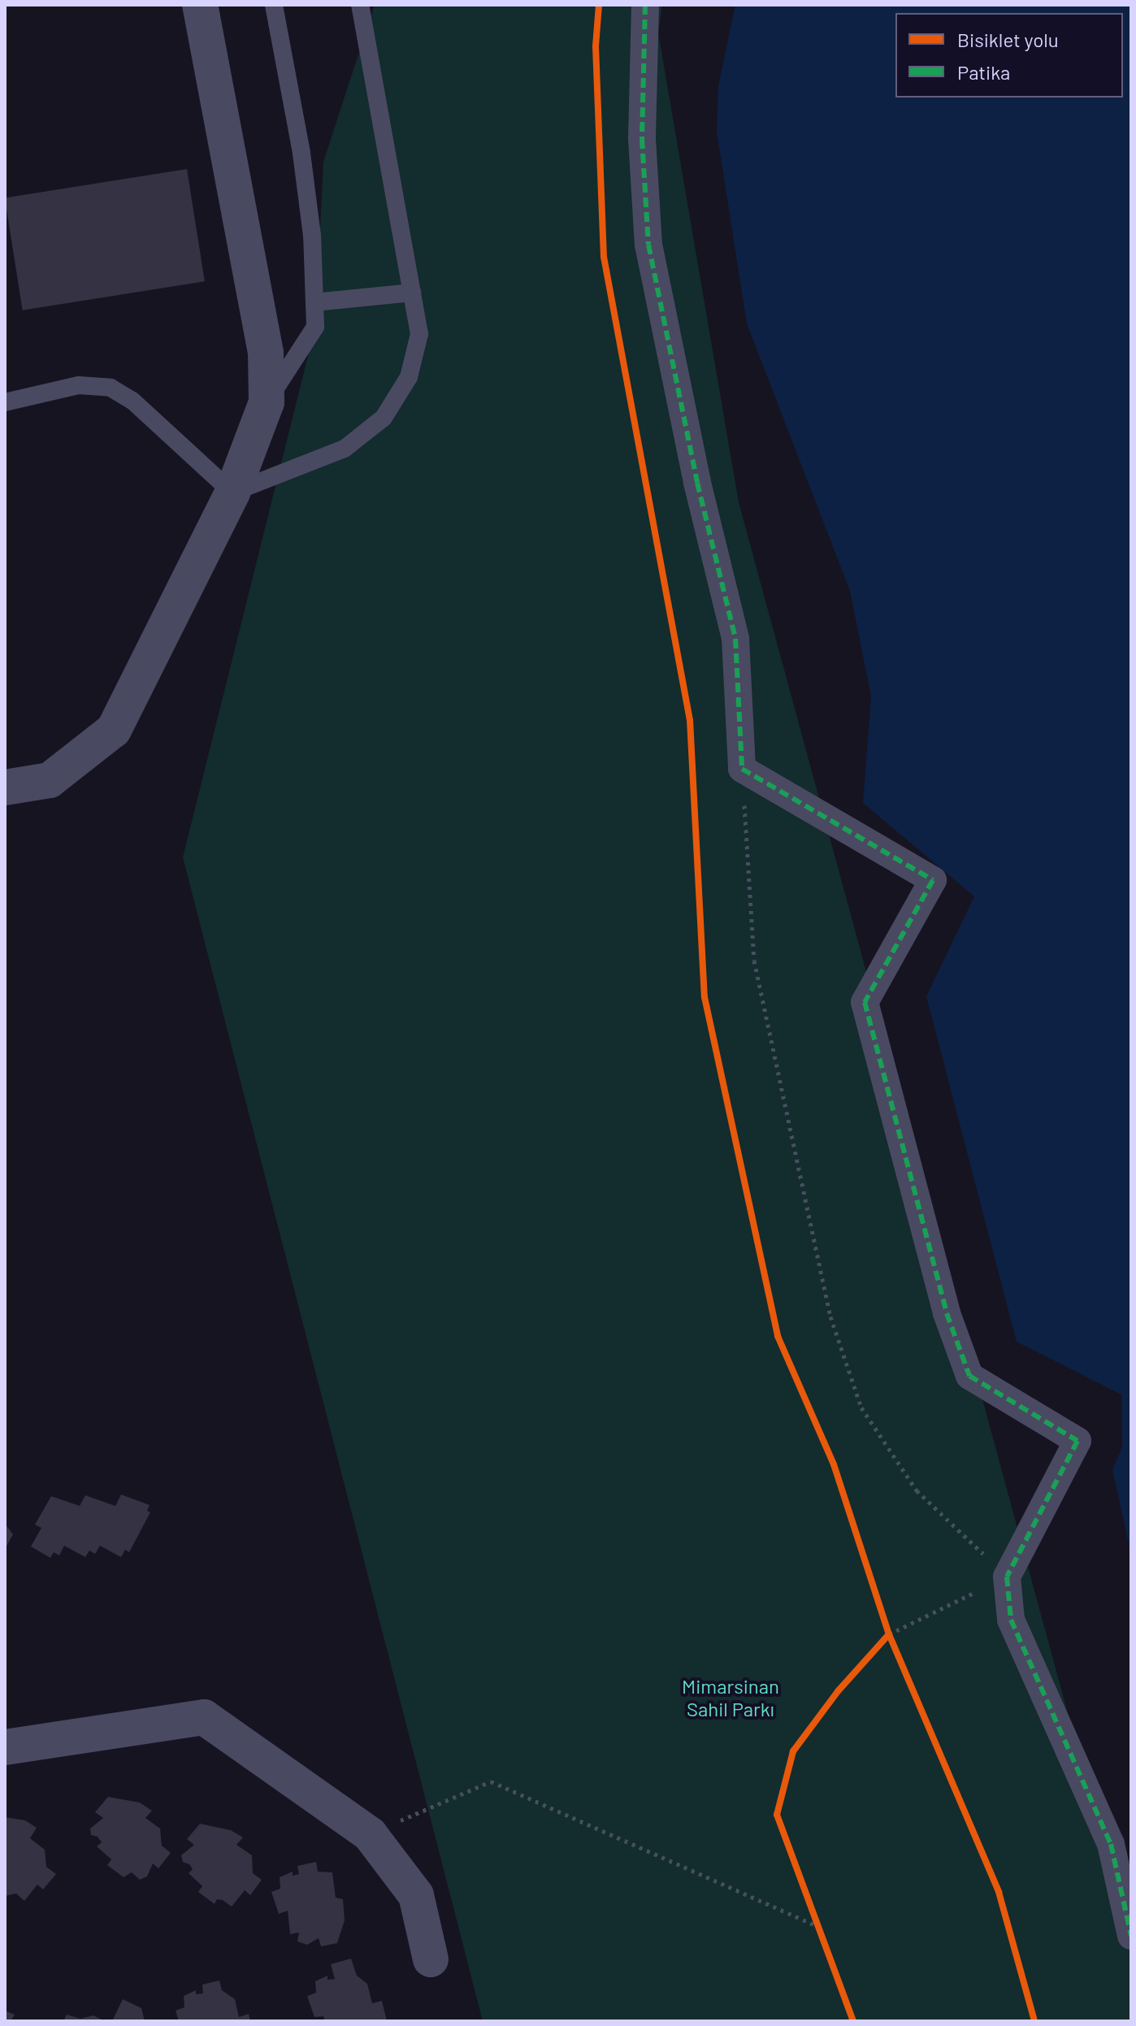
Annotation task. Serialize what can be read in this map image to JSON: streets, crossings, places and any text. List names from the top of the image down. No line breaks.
{"parks":["Mimarsinan Sahil Parkı"],"legend":["Bisiklet yolu","Patika"]}
